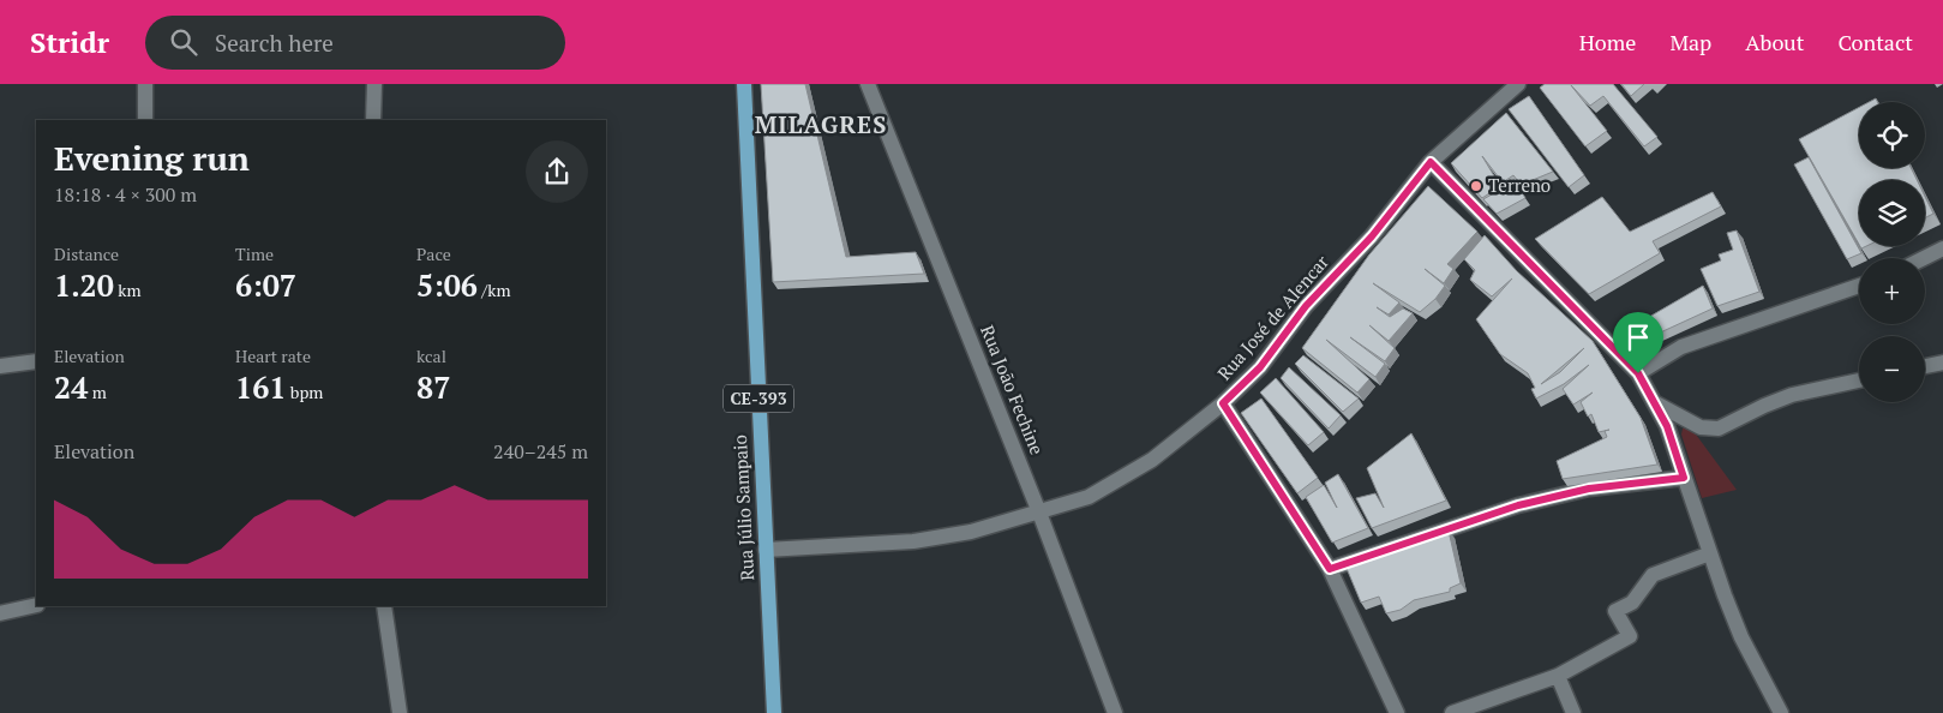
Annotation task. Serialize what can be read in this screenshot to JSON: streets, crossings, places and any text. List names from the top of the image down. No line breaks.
{"streets":{"main road":["CE-393","Rua Júlio Sampaio"],"street":["Rua José de Alencar","Rua João Fechine"]},"crossings":[["Rua José de Alencar","Rua João Fechine"],["Rua José de Alencar","Rua Júlio Sampaio"]],"districts":["MILAGRES"],"places":["Terreno"],"page":{"header":"Stridr","search":"Search here","nav":["Home","Map","About","Contact"],"map_buttons":["+","−"],"heading":["Evening run","18:18 · 4 × 300 m"],"stats":[["Distance","1.20 km"],["Time","6:07"],["Pace","5:06 /km"],["Elevation","24 m"],["Heart rate","161 bpm"],["kcal","87"]],"chart":["Elevation","240–245 m"]}}
